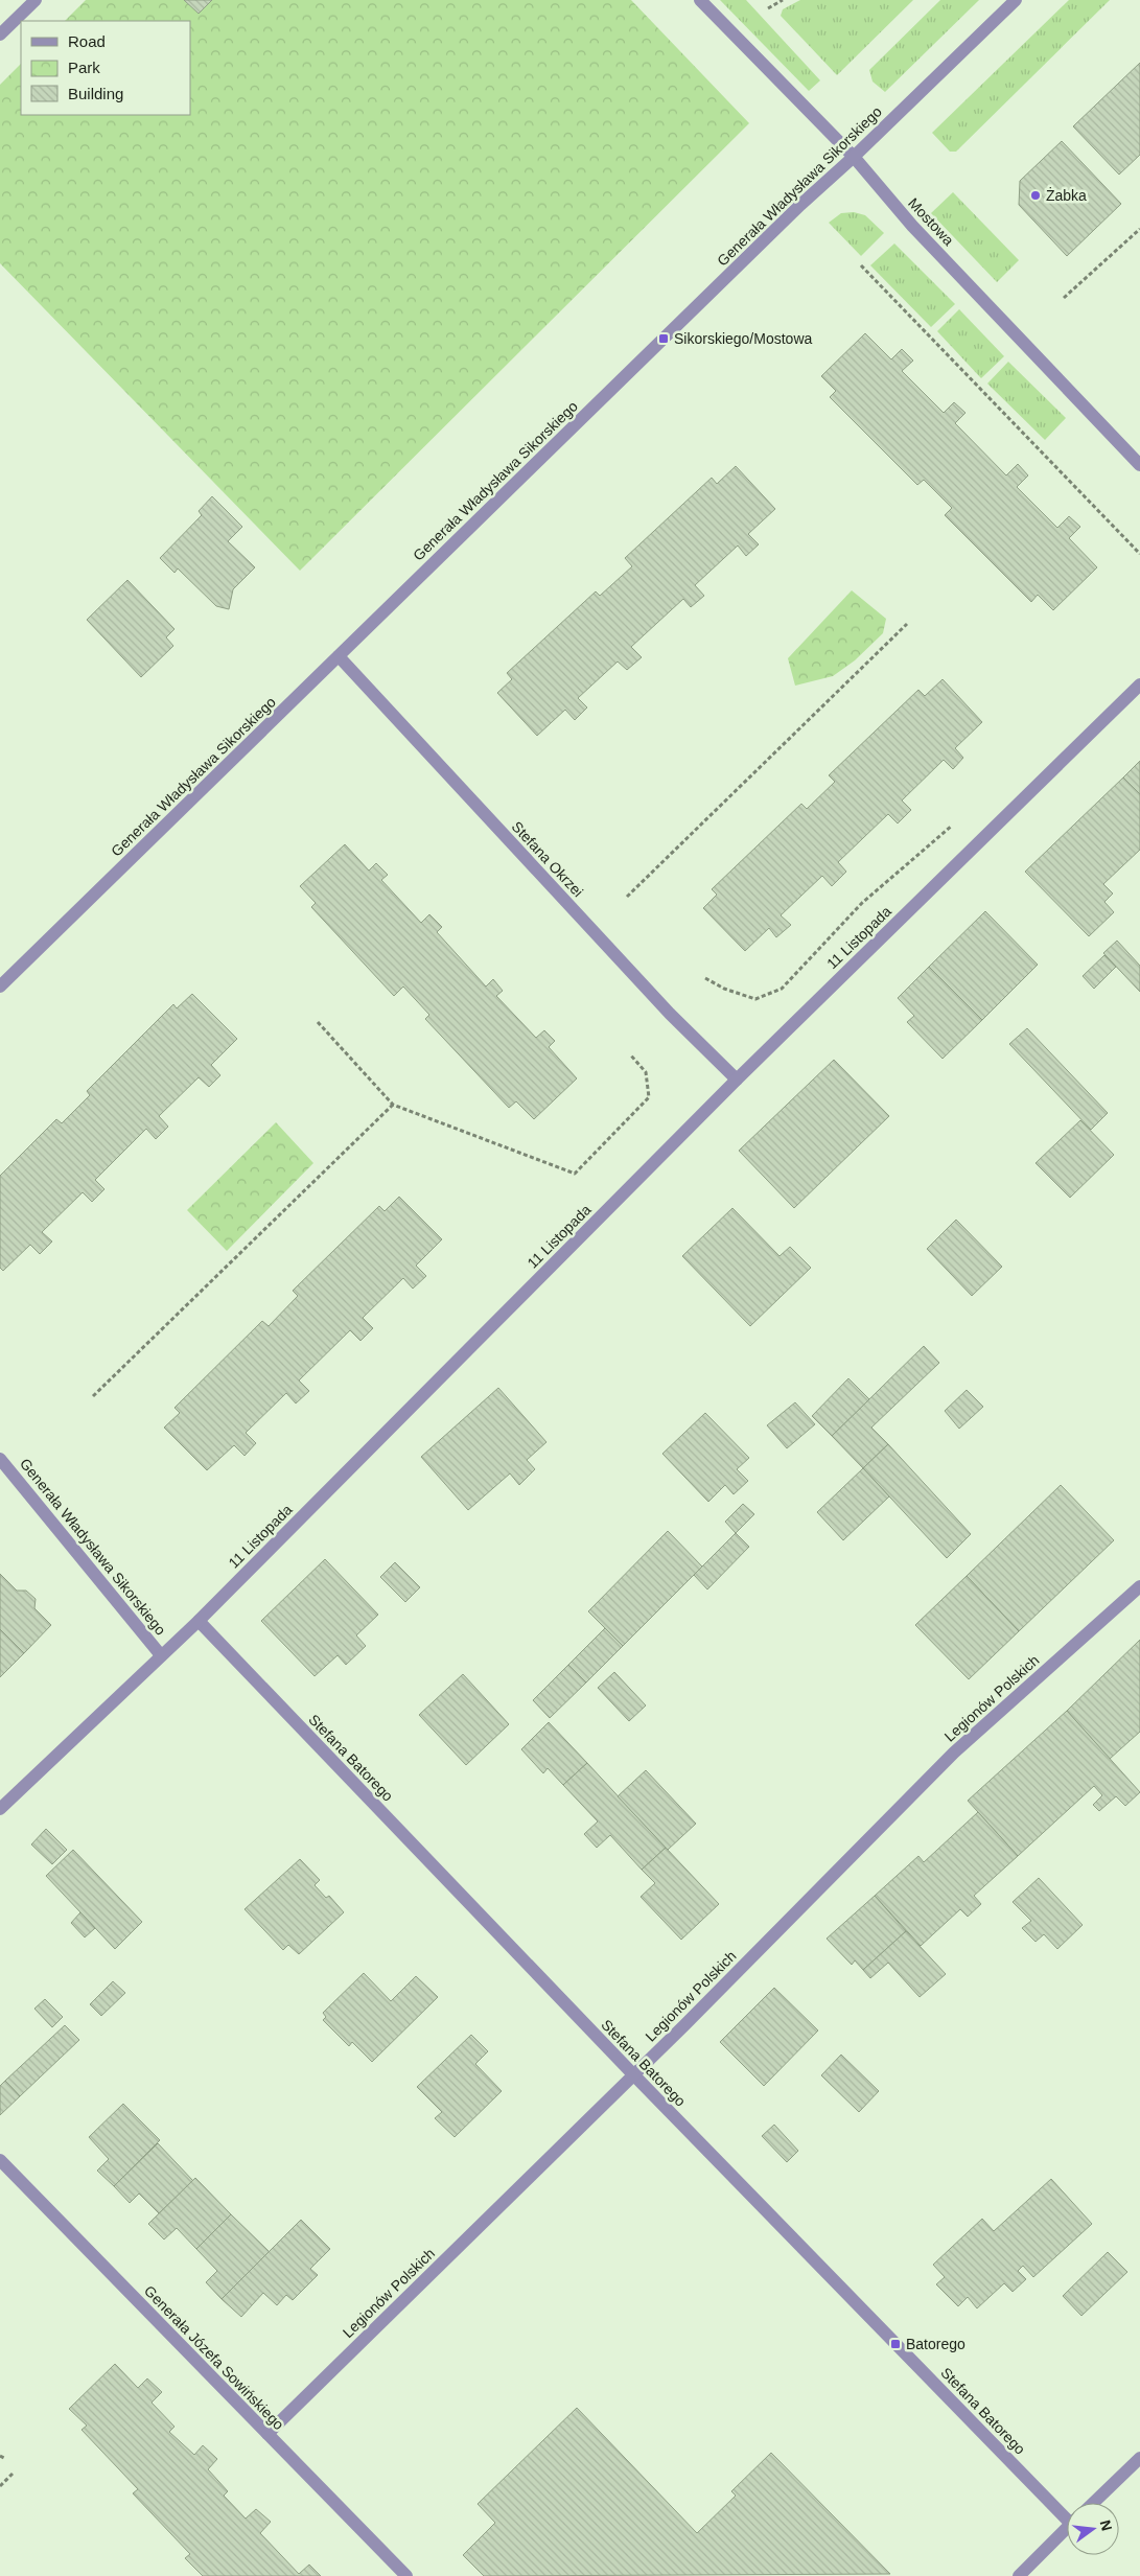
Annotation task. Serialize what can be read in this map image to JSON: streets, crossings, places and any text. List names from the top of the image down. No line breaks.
{"streets":{"street":["Generała Władysława Sikorskiego","Mostowa","Stefana Okrzei","11 Listopada","Legionów Polskich","Stefana Batorego","Generała Józefa Sowińskiego"]},"crossings":[["Generała Władysława Sikorskiego","Mostowa"],["Generała Władysława Sikorskiego","Stefana Okrzei"],["Generała Władysława Sikorskiego","11 Listopada"],["Stefana Okrzei","11 Listopada"],["11 Listopada","Stefana Batorego"],["Legionów Polskich","Stefana Batorego"],["Legionów Polskich","Generała Józefa Sowińskiego"]],"places":{"other":["Żabka"],"transit":["Sikorskiego/Mostowa","Batorego"]},"legend":["Road","Park","Building"],"north":"right"}
